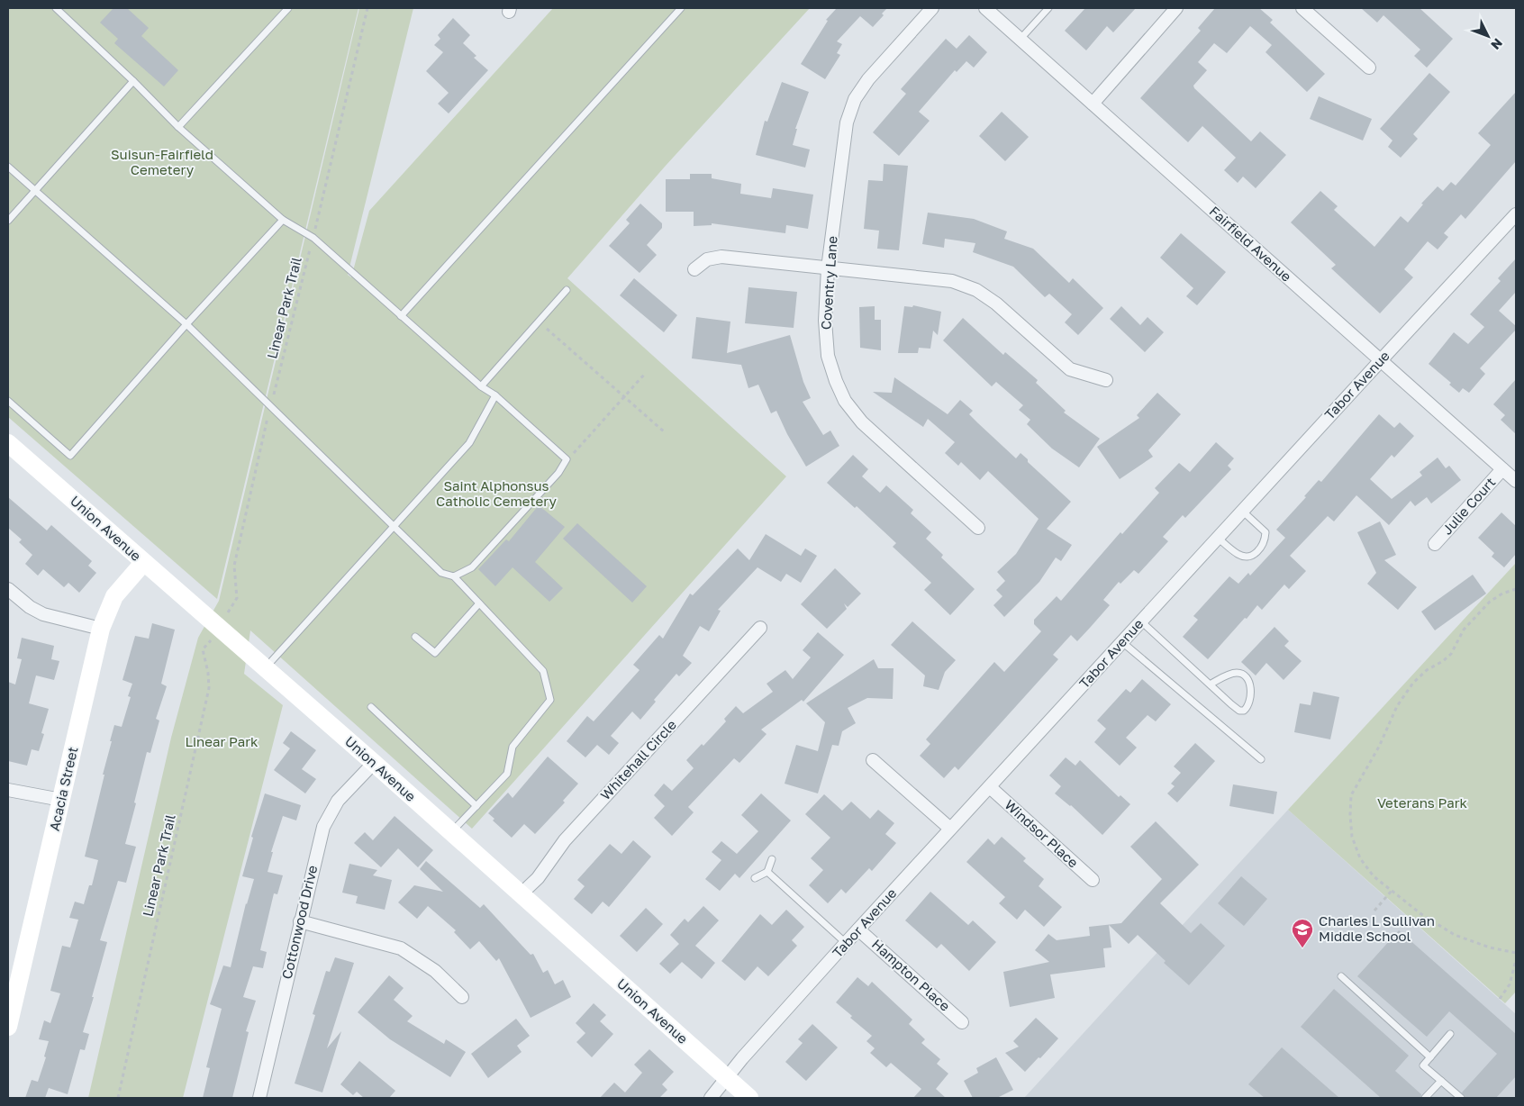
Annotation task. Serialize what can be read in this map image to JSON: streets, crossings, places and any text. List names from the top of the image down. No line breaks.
{"streets":{"street":["Fairfield Avenue","Coventry Lane","Tabor Avenue","Julie Court","Union Avenue","Whitehall Circle","Acacia Street","Windsor Place","Cottonwood Drive","Hampton Place"],"path":["Linear Park Trail"]},"crossings":[["Fairfield Avenue","Tabor Avenue"],["Fairfield Avenue","Julie Court"],["Tabor Avenue","Union Avenue"],["Tabor Avenue","Windsor Place"],["Tabor Avenue","Hampton Place"],["Union Avenue","Whitehall Circle"],["Union Avenue","Acacia Street"],["Union Avenue","Cottonwood Drive"]],"parks":["Suisun-Fairfield Cemetery","Saint Alphonsus Catholic Cemetery","Linear Park","Veterans Park"],"places":{"school or university":["Charles L Sullivan Middle School"]},"north":"bottom right"}
